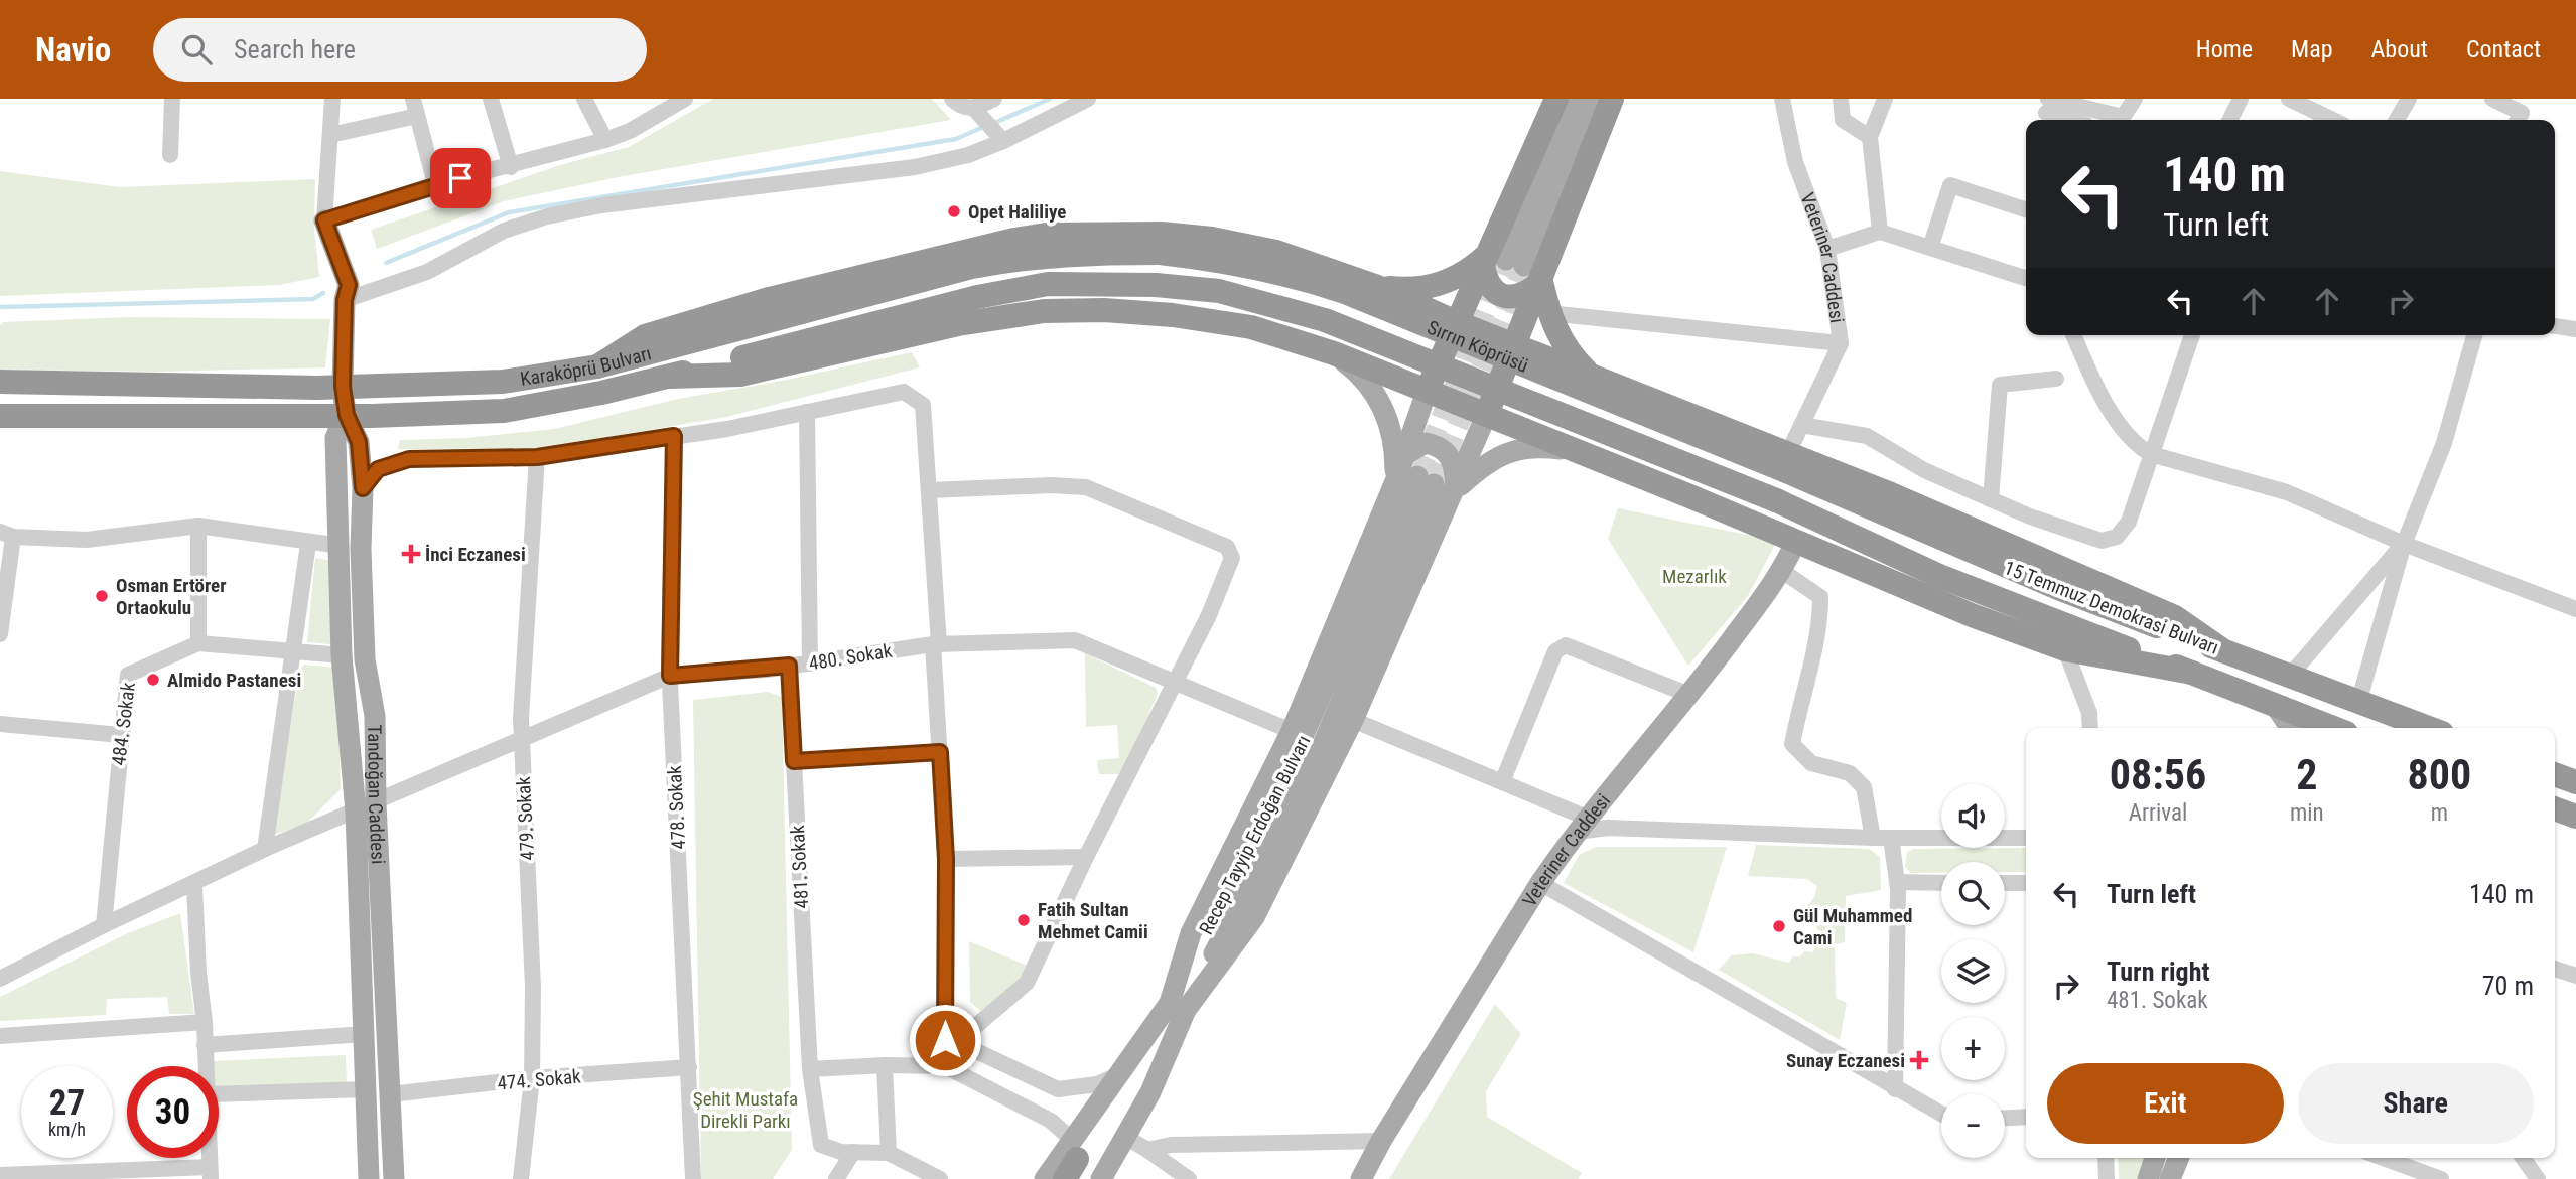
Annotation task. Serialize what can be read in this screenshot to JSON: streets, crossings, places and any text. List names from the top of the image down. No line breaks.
{"streets":{"highway":["Sırrın Köprüsü","Karaköprü Bulvarı","15 Temmuz Demokrasi Bulvarı"],"main road":["Veteriner Caddesi","Tandoğan Caddesi","Recep Tayyip Erdoğan Bulvarı"],"street":["480. Sokak","484. Sokak","478. Sokak","479. Sokak","481. Sokak","474. Sokak"]},"crossings":[["Veteriner Caddesi","Sırrın Köprüsü"],["Veteriner Caddesi","15 Temmuz Demokrasi Bulvarı"],["Sırrın Köprüsü","Karaköprü Bulvarı"],["Sırrın Köprüsü","15 Temmuz Demokrasi Bulvarı"],["Karaköprü Bulvarı","Tandoğan Caddesi"],["480. Sokak","484. Sokak"],["480. Sokak","Tandoğan Caddesi"],["480. Sokak","478. Sokak"],["480. Sokak","479. Sokak"],["480. Sokak","481. Sokak"],["Tandoğan Caddesi","474. Sokak"],["478. Sokak","474. Sokak"],["479. Sokak","474. Sokak"]],"parks":["Mezarlık","Şehit Mustafa Direkli Parkı"],"places":{"other":["Opet Haliliye","Osman Ertörer Ortaokulu","Almido Pastanesi","Fatih Sultan Mehmet Camii","Gül Muhammed Cami"],"health":["İnci Eczanesi","Sunay Eczanesi"]},"page":{"header":"Navio","search":"Search here","nav":["Home","Map","About","Contact"],"turn":["140 m","Turn left"],"eta":["08:56","Arrival","2","min","800","m"],"map_buttons":["+","−"],"list":[{"name":"Turn left","value":"140 m"},{"name":"Turn right","note":"481. Sokak","value":"70 m"}],"buttons":["Exit","Share"],"speed":"27 km/h","limit":"30"}}
